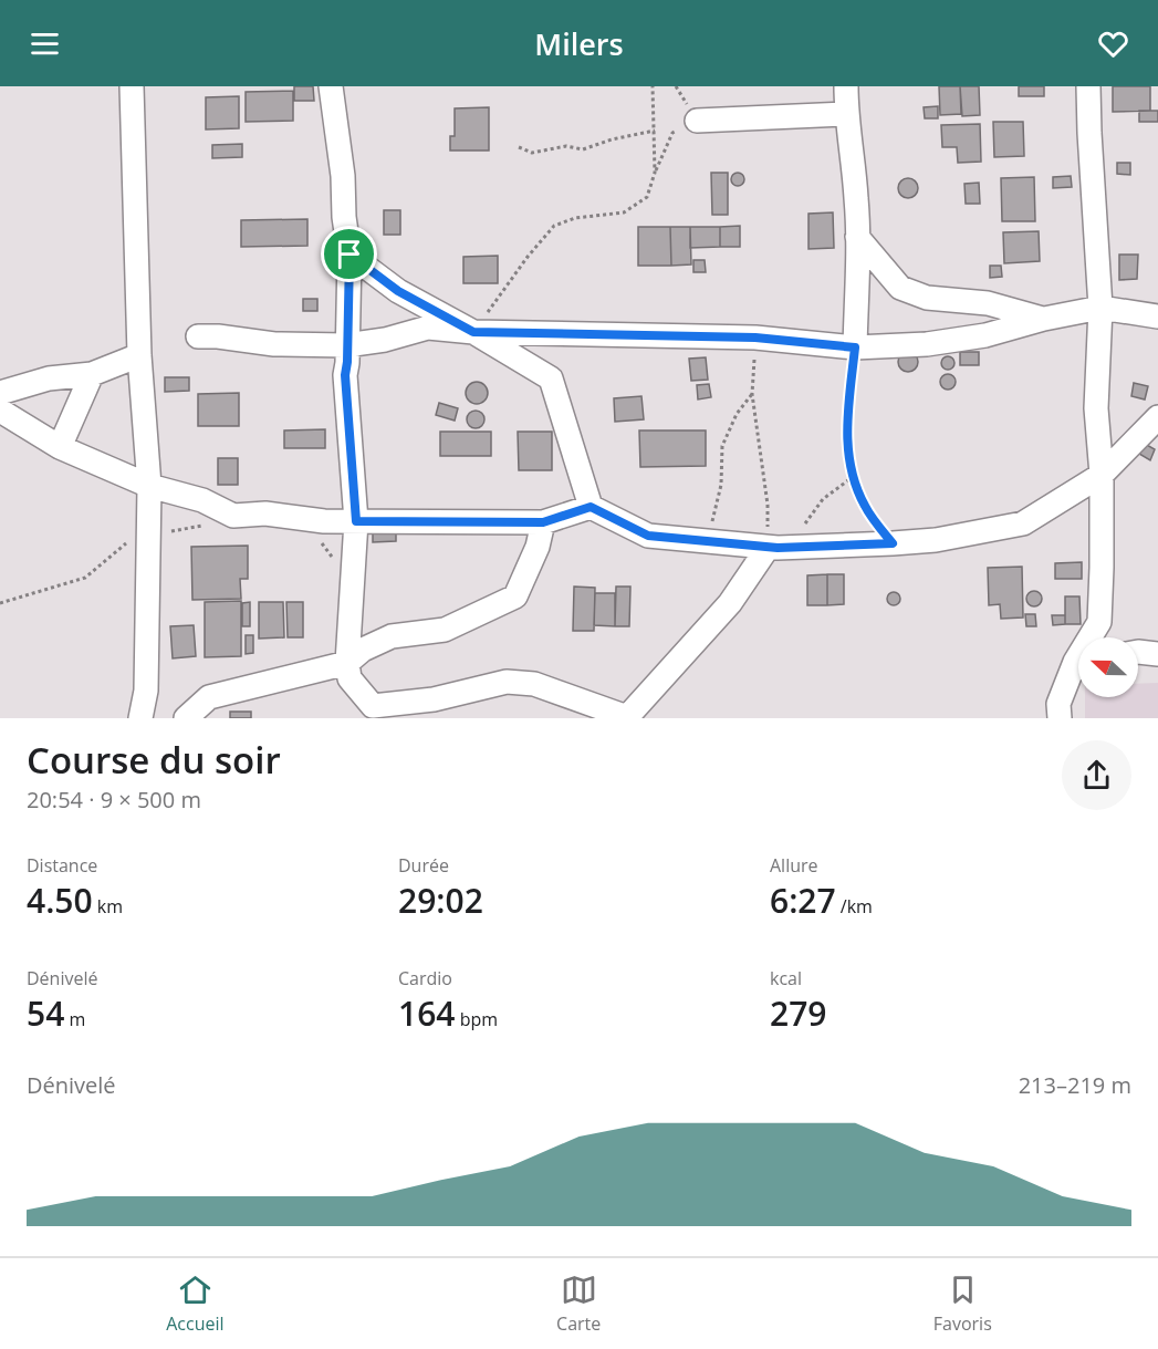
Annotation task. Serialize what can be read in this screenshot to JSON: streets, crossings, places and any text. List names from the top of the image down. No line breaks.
{"north":"left","page":{"header":"Milers","heading":["Course du soir","20:54 · 9 × 500 m"],"stats":[["Distance","4.50 km"],["Durée","29:02"],["Allure","6:27 /km"],["Dénivelé","54 m"],["Cardio","164 bpm"],["kcal","279"]],"chart":["Dénivelé","213–219 m"],"tabs":["Accueil","Carte","Favoris"]}}
